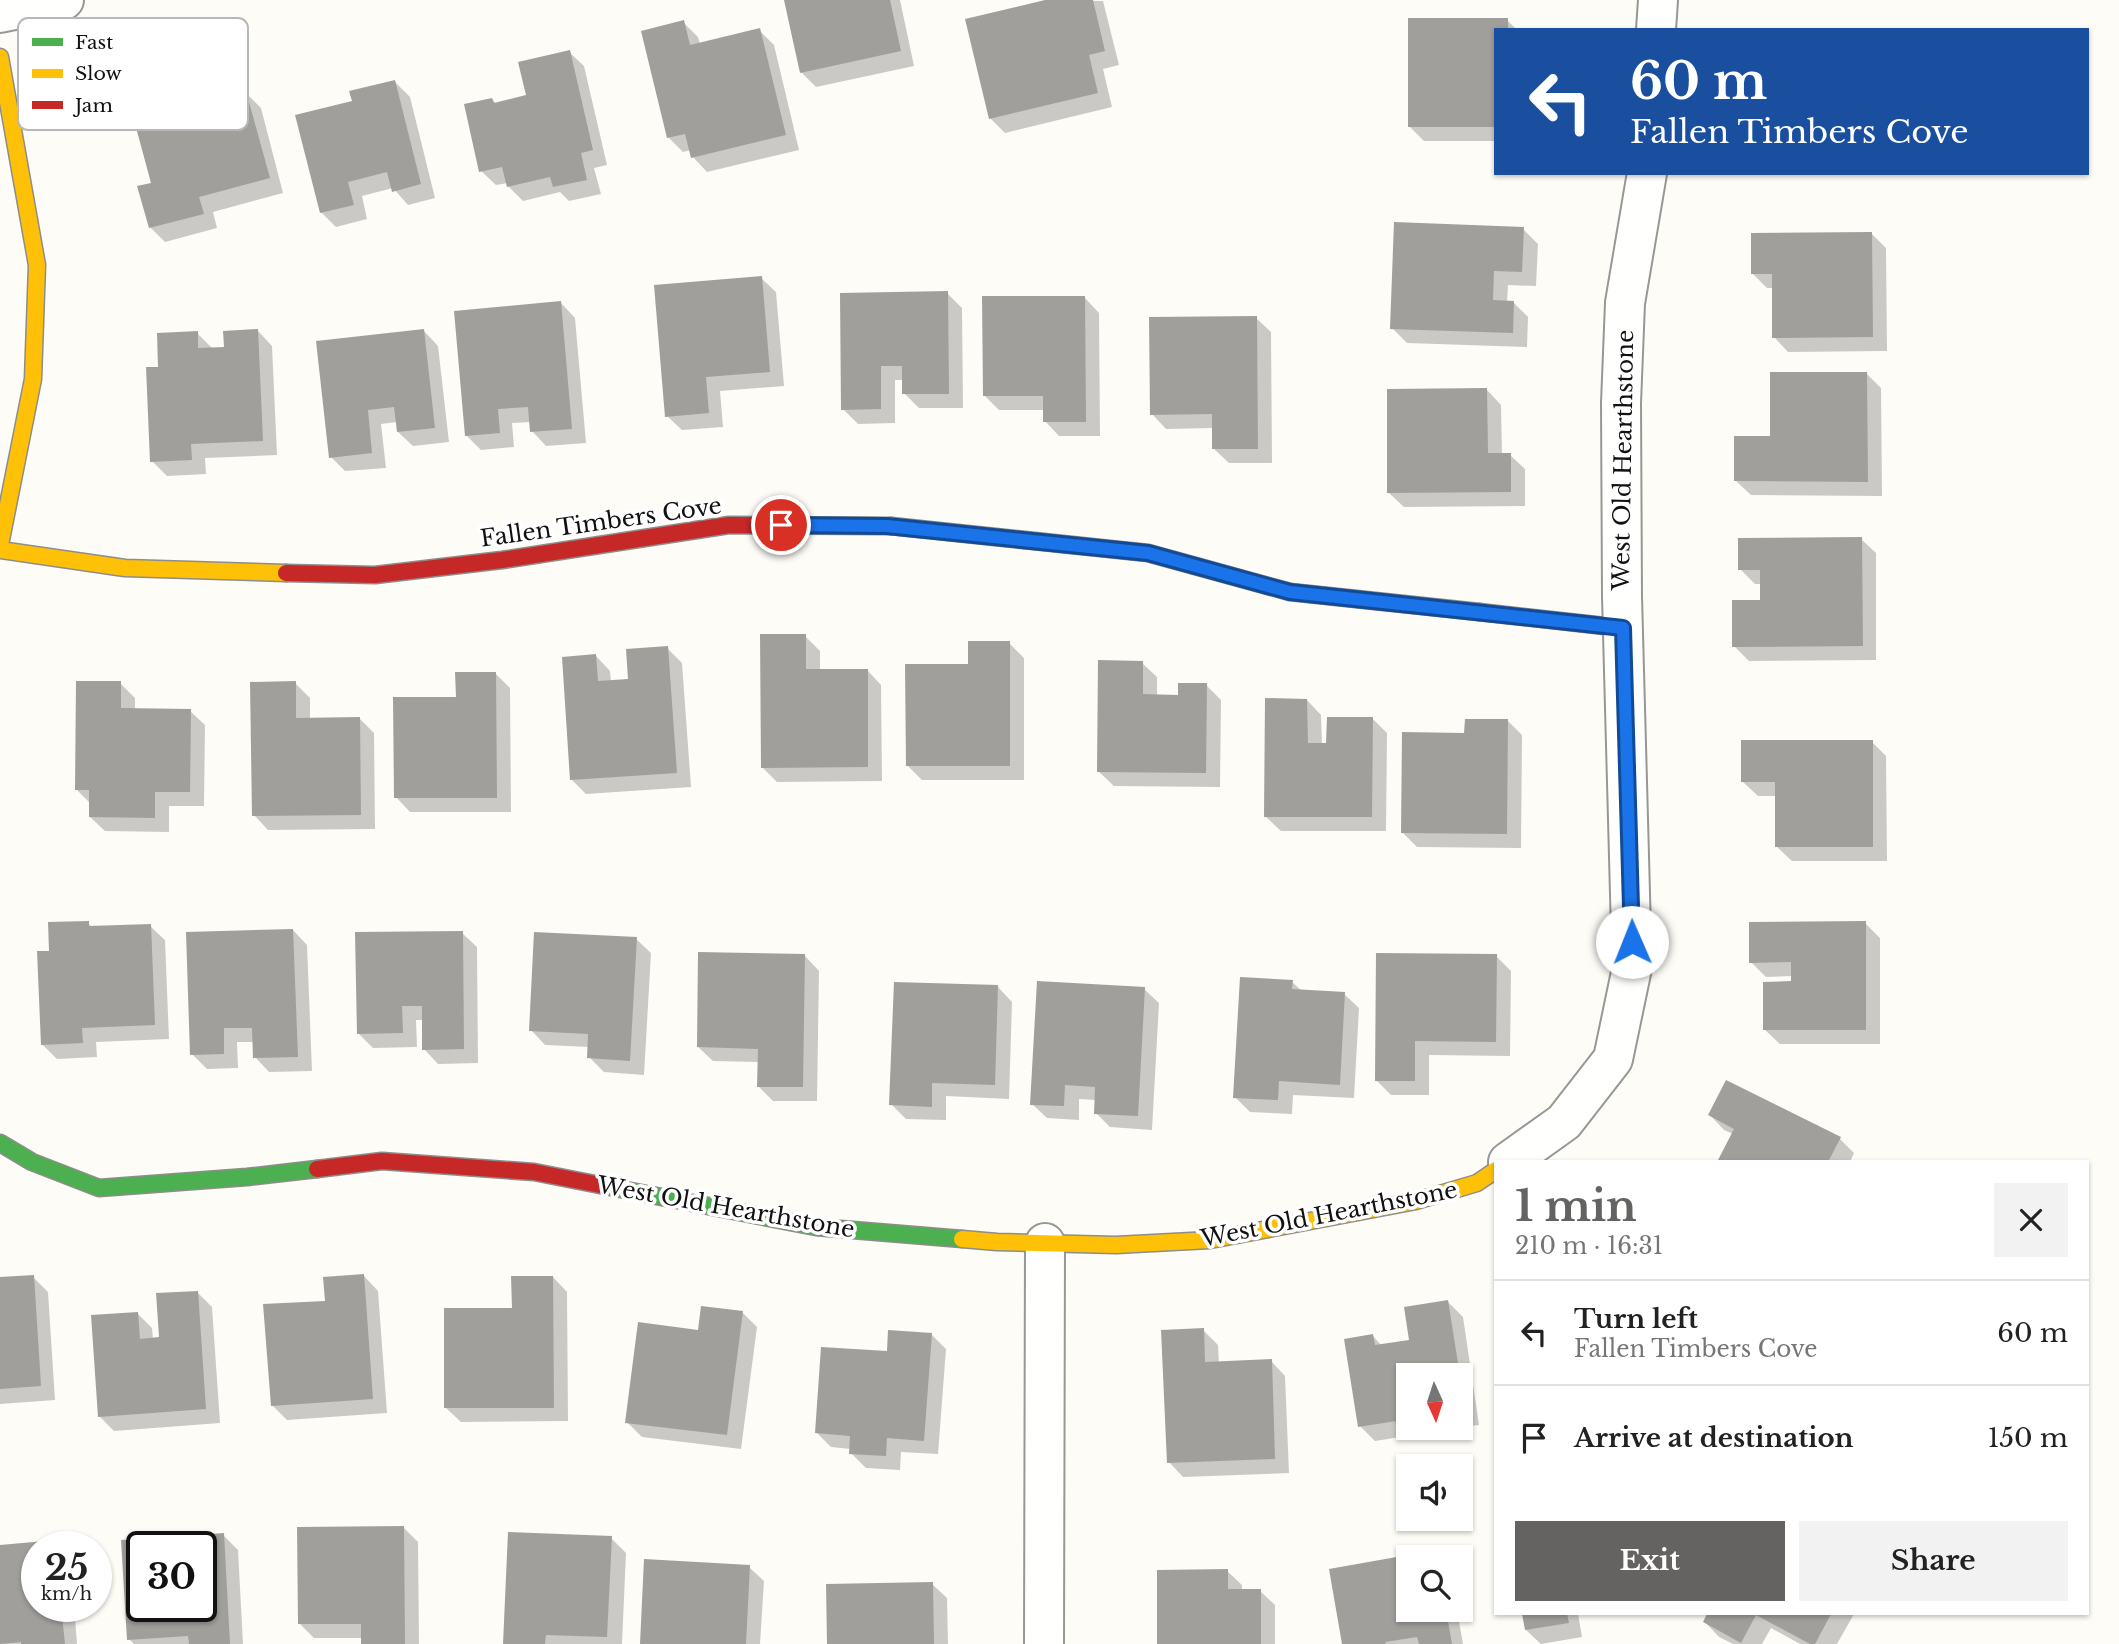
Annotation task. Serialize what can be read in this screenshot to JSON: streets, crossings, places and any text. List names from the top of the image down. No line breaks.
{"streets":{"street":["West Old Hearthstone","Fallen Timbers Cove"]},"crossings":[["West Old Hearthstone","Fallen Timbers Cove"]],"legend":["Fast","Slow","Jam"],"north":"bottom","page":{"turn":["60 m","Fallen Timbers Cove"],"heading":["1 min","210 m · 16:31"],"list":[{"name":"Turn left","note":"Fallen Timbers Cove","value":"60 m"},{"name":"Arrive at destination","value":"150 m"}],"buttons":["Exit","Share"],"speed":"25 km/h","limit":"30"}}
